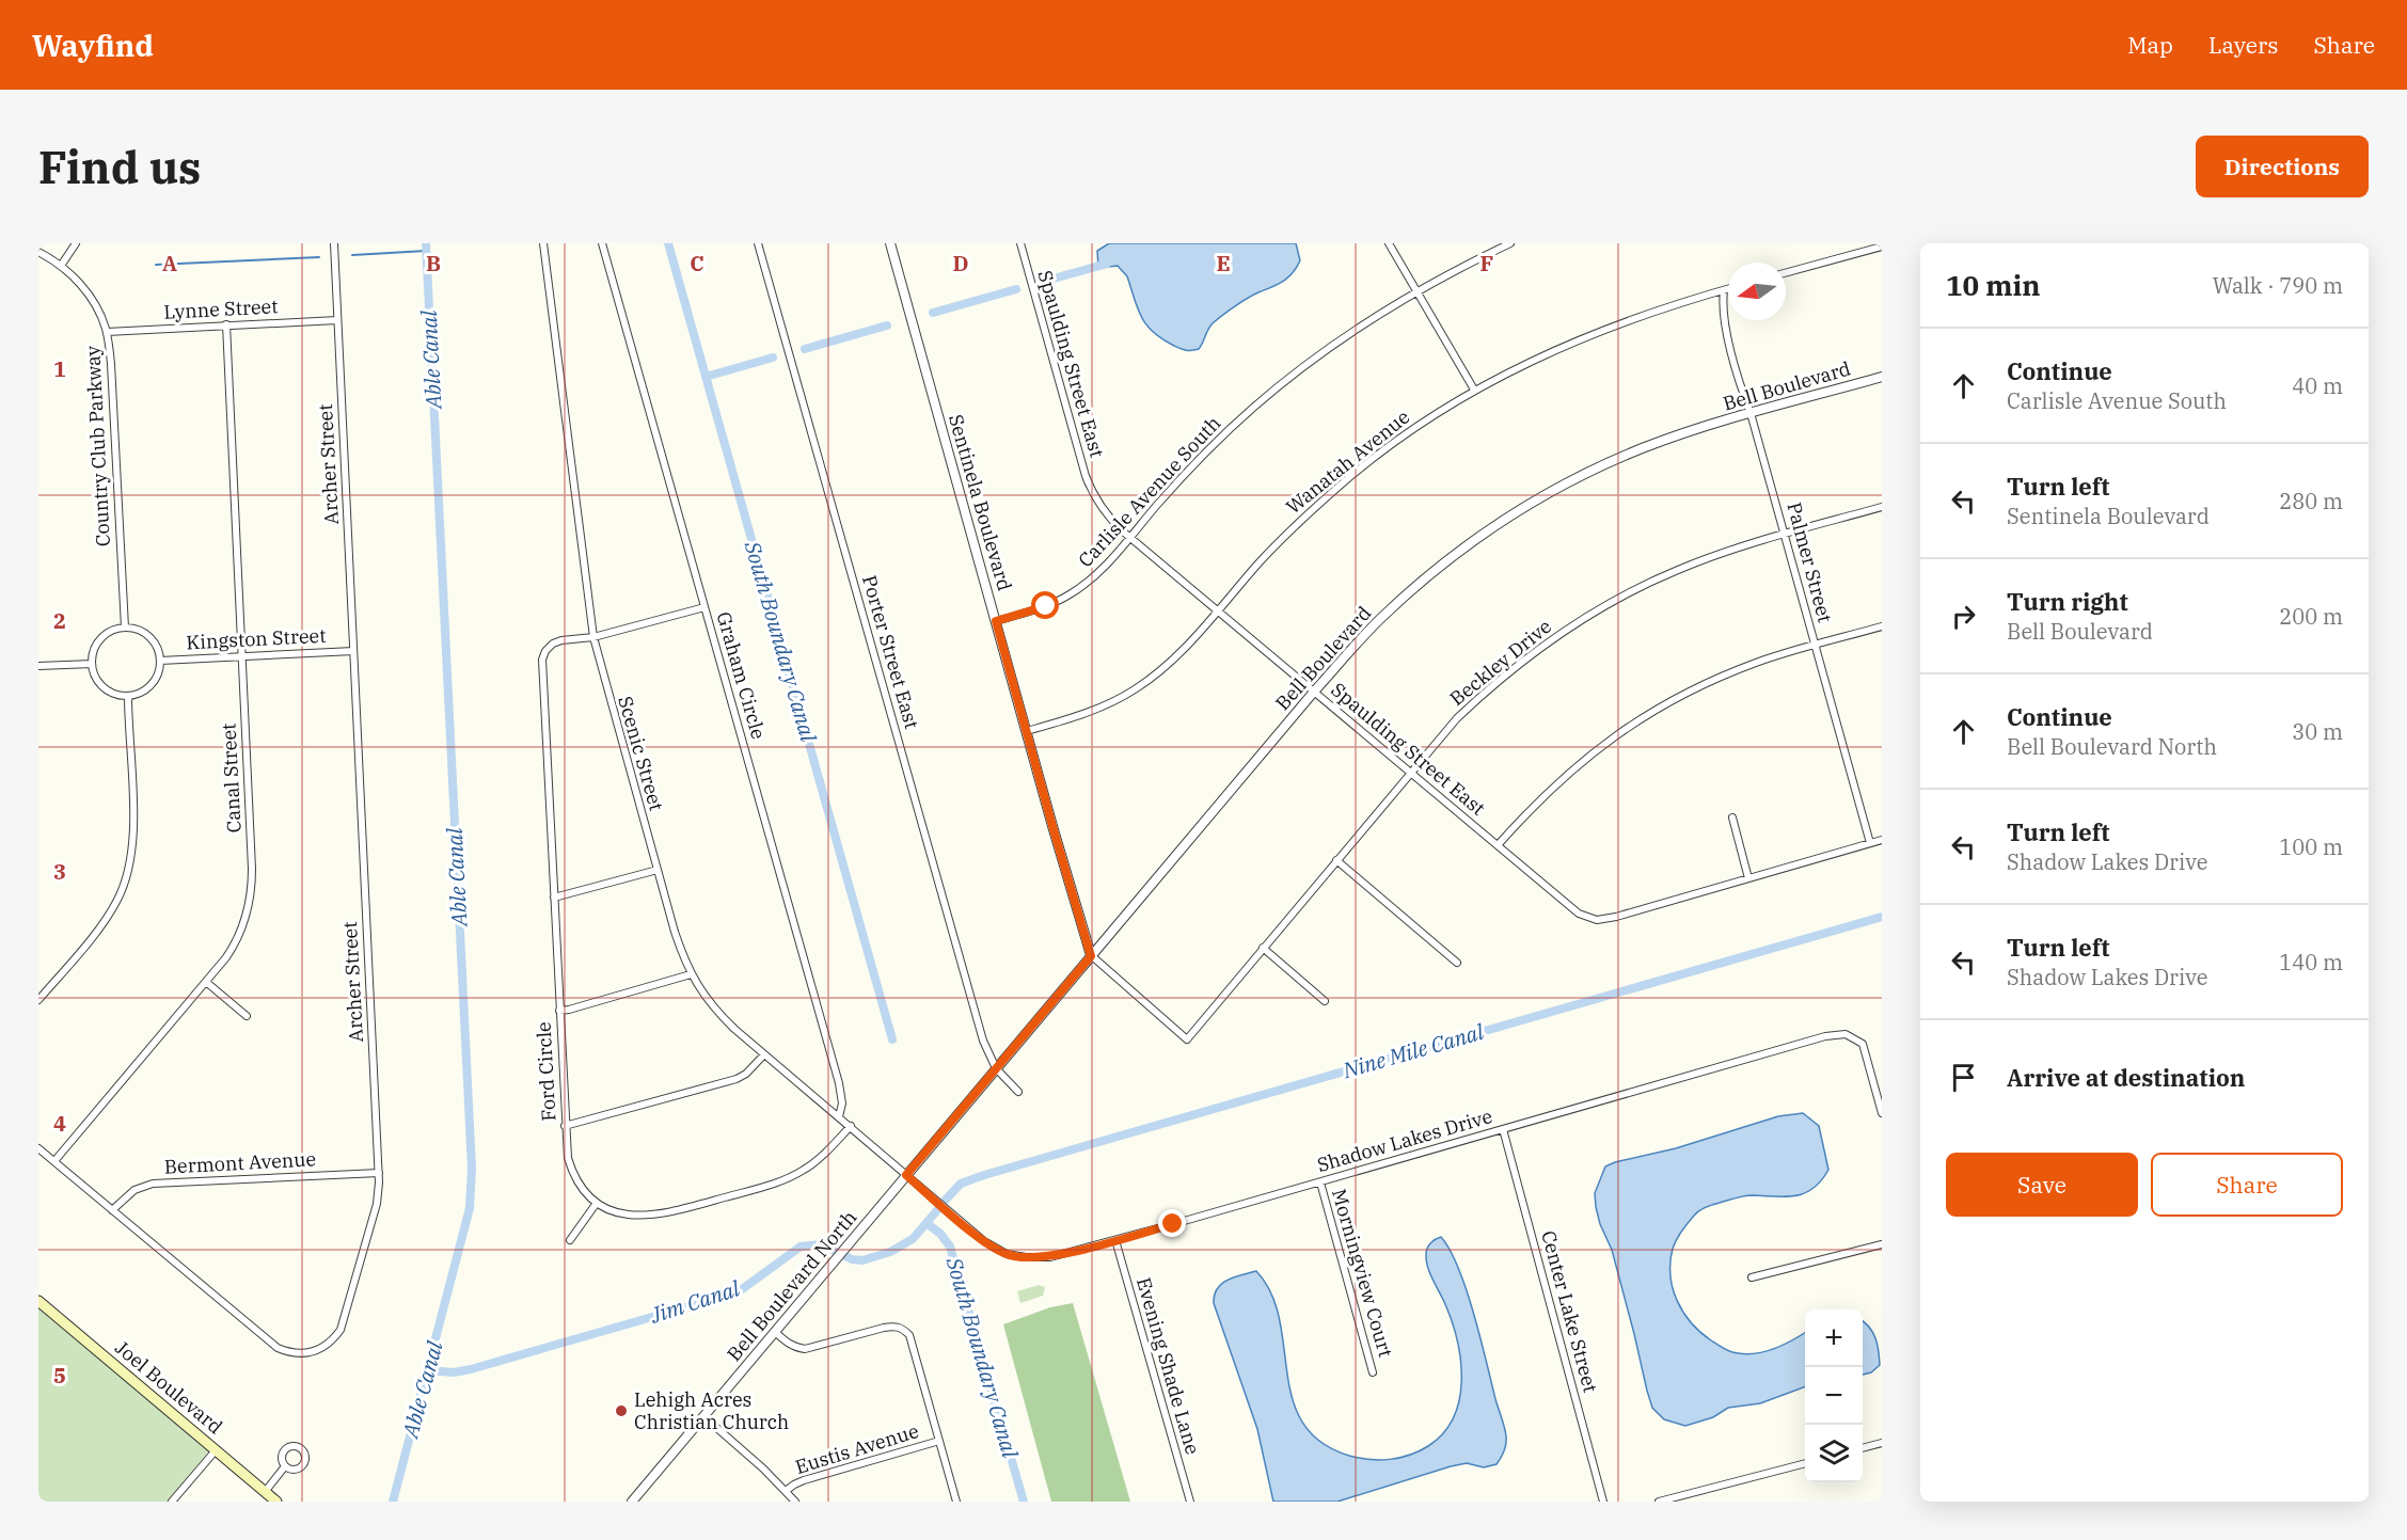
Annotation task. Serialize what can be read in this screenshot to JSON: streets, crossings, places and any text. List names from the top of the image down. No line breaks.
{"streets":{"main road":["Joel Boulevard"],"street":["Lynne Street","Spaulding Street East","Bell Boulevard","Country Club Parkway","Wanatah Avenue","Archer Street","Carlisle Avenue South","Sentinela Boulevard","Palmer Street","Kingston Street","Porter Street East","Beckley Drive","Graham Circle","Scenic Street","Canal Street","Ford Circle","Shadow Lakes Drive","Bermont Avenue","Morningview Court","Bell Boulevard North","Center Lake Street","Evening Shade Lane","Eustis Avenue"]},"crossings":[["Lynne Street","Country Club Parkway"],["Lynne Street","Archer Street"],["Lynne Street","Canal Street"],["Spaulding Street East","Bell Boulevard"],["Spaulding Street East","Wanatah Avenue"],["Spaulding Street East","Carlisle Avenue South"],["Spaulding Street East","Palmer Street"],["Spaulding Street East","Beckley Drive"],["Bell Boulevard","Sentinela Boulevard"],["Bell Boulevard","Palmer Street"],["Bell Boulevard","Porter Street East"],["Bell Boulevard","Beckley Drive"],["Bell Boulevard","Bell Boulevard North"],["Country Club Parkway","Kingston Street"],["Wanatah Avenue","Sentinela Boulevard"],["Wanatah Avenue","Palmer Street"],["Archer Street","Kingston Street"],["Archer Street","Canal Street"],["Archer Street","Bermont Avenue"],["Carlisle Avenue South","Sentinela Boulevard"],["Sentinela Boulevard","Beckley Drive"],["Palmer Street","Beckley Drive"],["Kingston Street","Canal Street"],["Graham Circle","Scenic Street"],["Scenic Street","Ford Circle"],["Scenic Street","Shadow Lakes Drive"],["Scenic Street","Bell Boulevard North"],["Shadow Lakes Drive","Morningview Court"],["Shadow Lakes Drive","Bell Boulevard North"],["Shadow Lakes Drive","Center Lake Street"],["Shadow Lakes Drive","Evening Shade Lane"]],"water":["Able Canal","South Boundary Canal","Nine Mile Canal","Jim Canal"],"places":["Lehigh Acres Christian Church"],"north":"left","page":{"header":"Wayfind","nav":["Map","Layers","Share"],"buttons":["Directions",["Save","Share"]],"title":"Find us","heading":["10 min","Walk · 790 m"],"list":[["Continue","Carlisle Avenue South","40 m"],["Turn left","Sentinela Boulevard","280 m"],["Turn right","Bell Boulevard","200 m"],["Continue","Bell Boulevard North","30 m"],["Turn left","Shadow Lakes Drive","100 m"],["Turn left","Shadow Lakes Drive","140 m"],"Arrive at destination"],"map_buttons":["+","−"]},"grid":{"columns":["A","B","C","D","E","F"],"rows":["1","2","3","4","5"]}}
